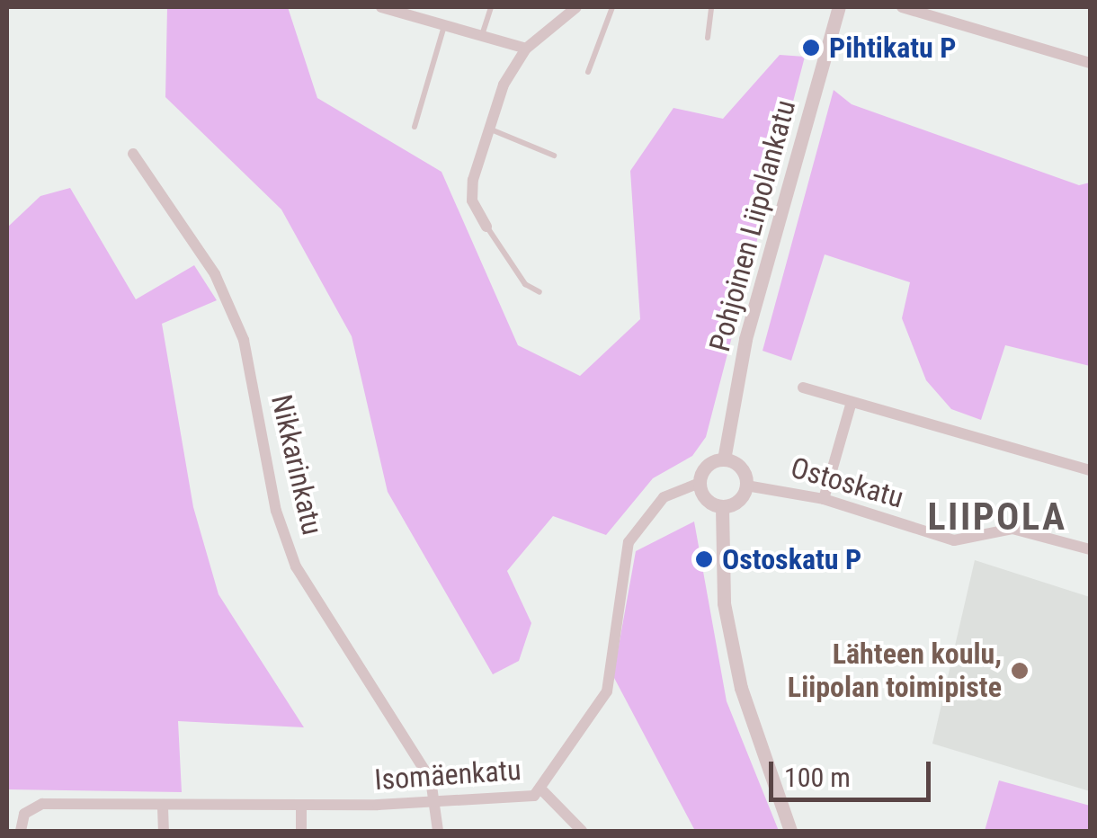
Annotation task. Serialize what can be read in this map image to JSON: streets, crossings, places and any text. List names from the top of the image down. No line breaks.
{"streets":{"street":["Pohjoinen Liipolankatu","Nikkarinkatu","Ostoskatu","Isomäenkatu"]},"crossings":[["Pohjoinen Liipolankatu","Ostoskatu"],["Pohjoinen Liipolankatu","Isomäenkatu"],["Nikkarinkatu","Isomäenkatu"],["Ostoskatu","Isomäenkatu"]],"districts":["LIIPOLA"],"places":["Pihtikatu P","Ostoskatu P","Lähteen koulu, Liipolan toimipiste"],"scale_bar":"100 m"}
